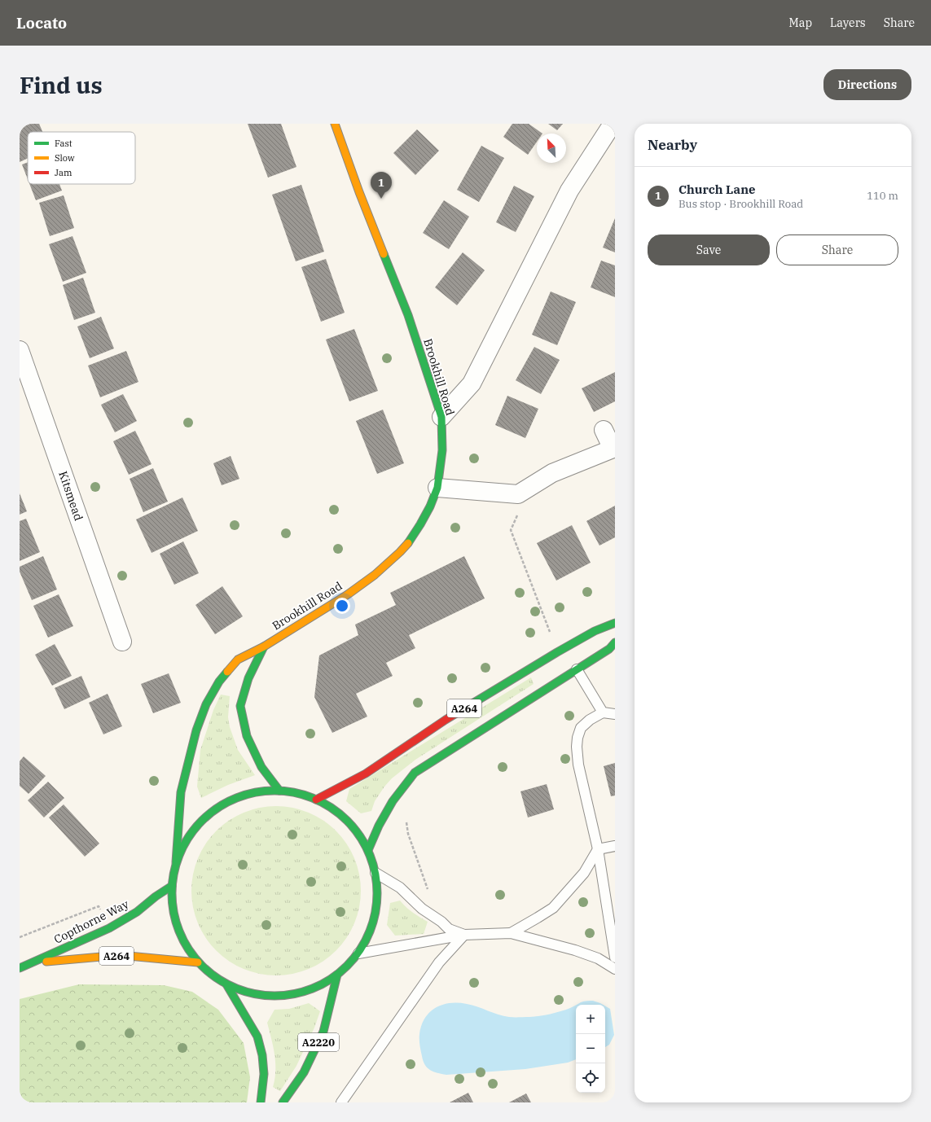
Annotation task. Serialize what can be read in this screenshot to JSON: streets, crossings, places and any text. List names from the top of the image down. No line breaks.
{"streets":{"main road":["Brookhill Road","A264","Copthorne Way","A2220"],"street":["Kitsmead"]},"legend":["Fast","Slow","Jam"],"north":"top left","page":{"header":"Locato","nav":["Map","Layers","Share"],"buttons":["Directions",["Save","Share"]],"title":"Find us","heading":"Nearby","list":[{"mark":"1","name":"Church Lane","note":"Bus stop · Brookhill Road","value":"110 m"}],"pins":"1","map_buttons":["+","−"]}}
